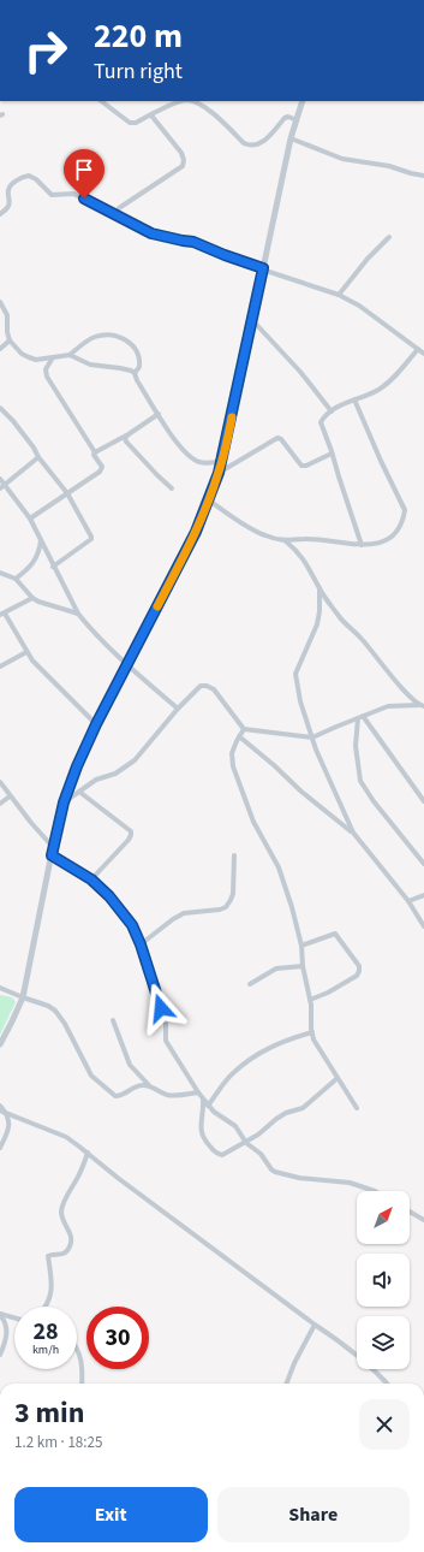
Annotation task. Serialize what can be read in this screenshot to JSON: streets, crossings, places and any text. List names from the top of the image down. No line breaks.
{"north":"top right","page":{"turn":["220 m","Turn right"],"speed":"28 km/h","limit":"30","heading":["3 min","1.2 km · 18:25"],"buttons":["Exit","Share"]}}
